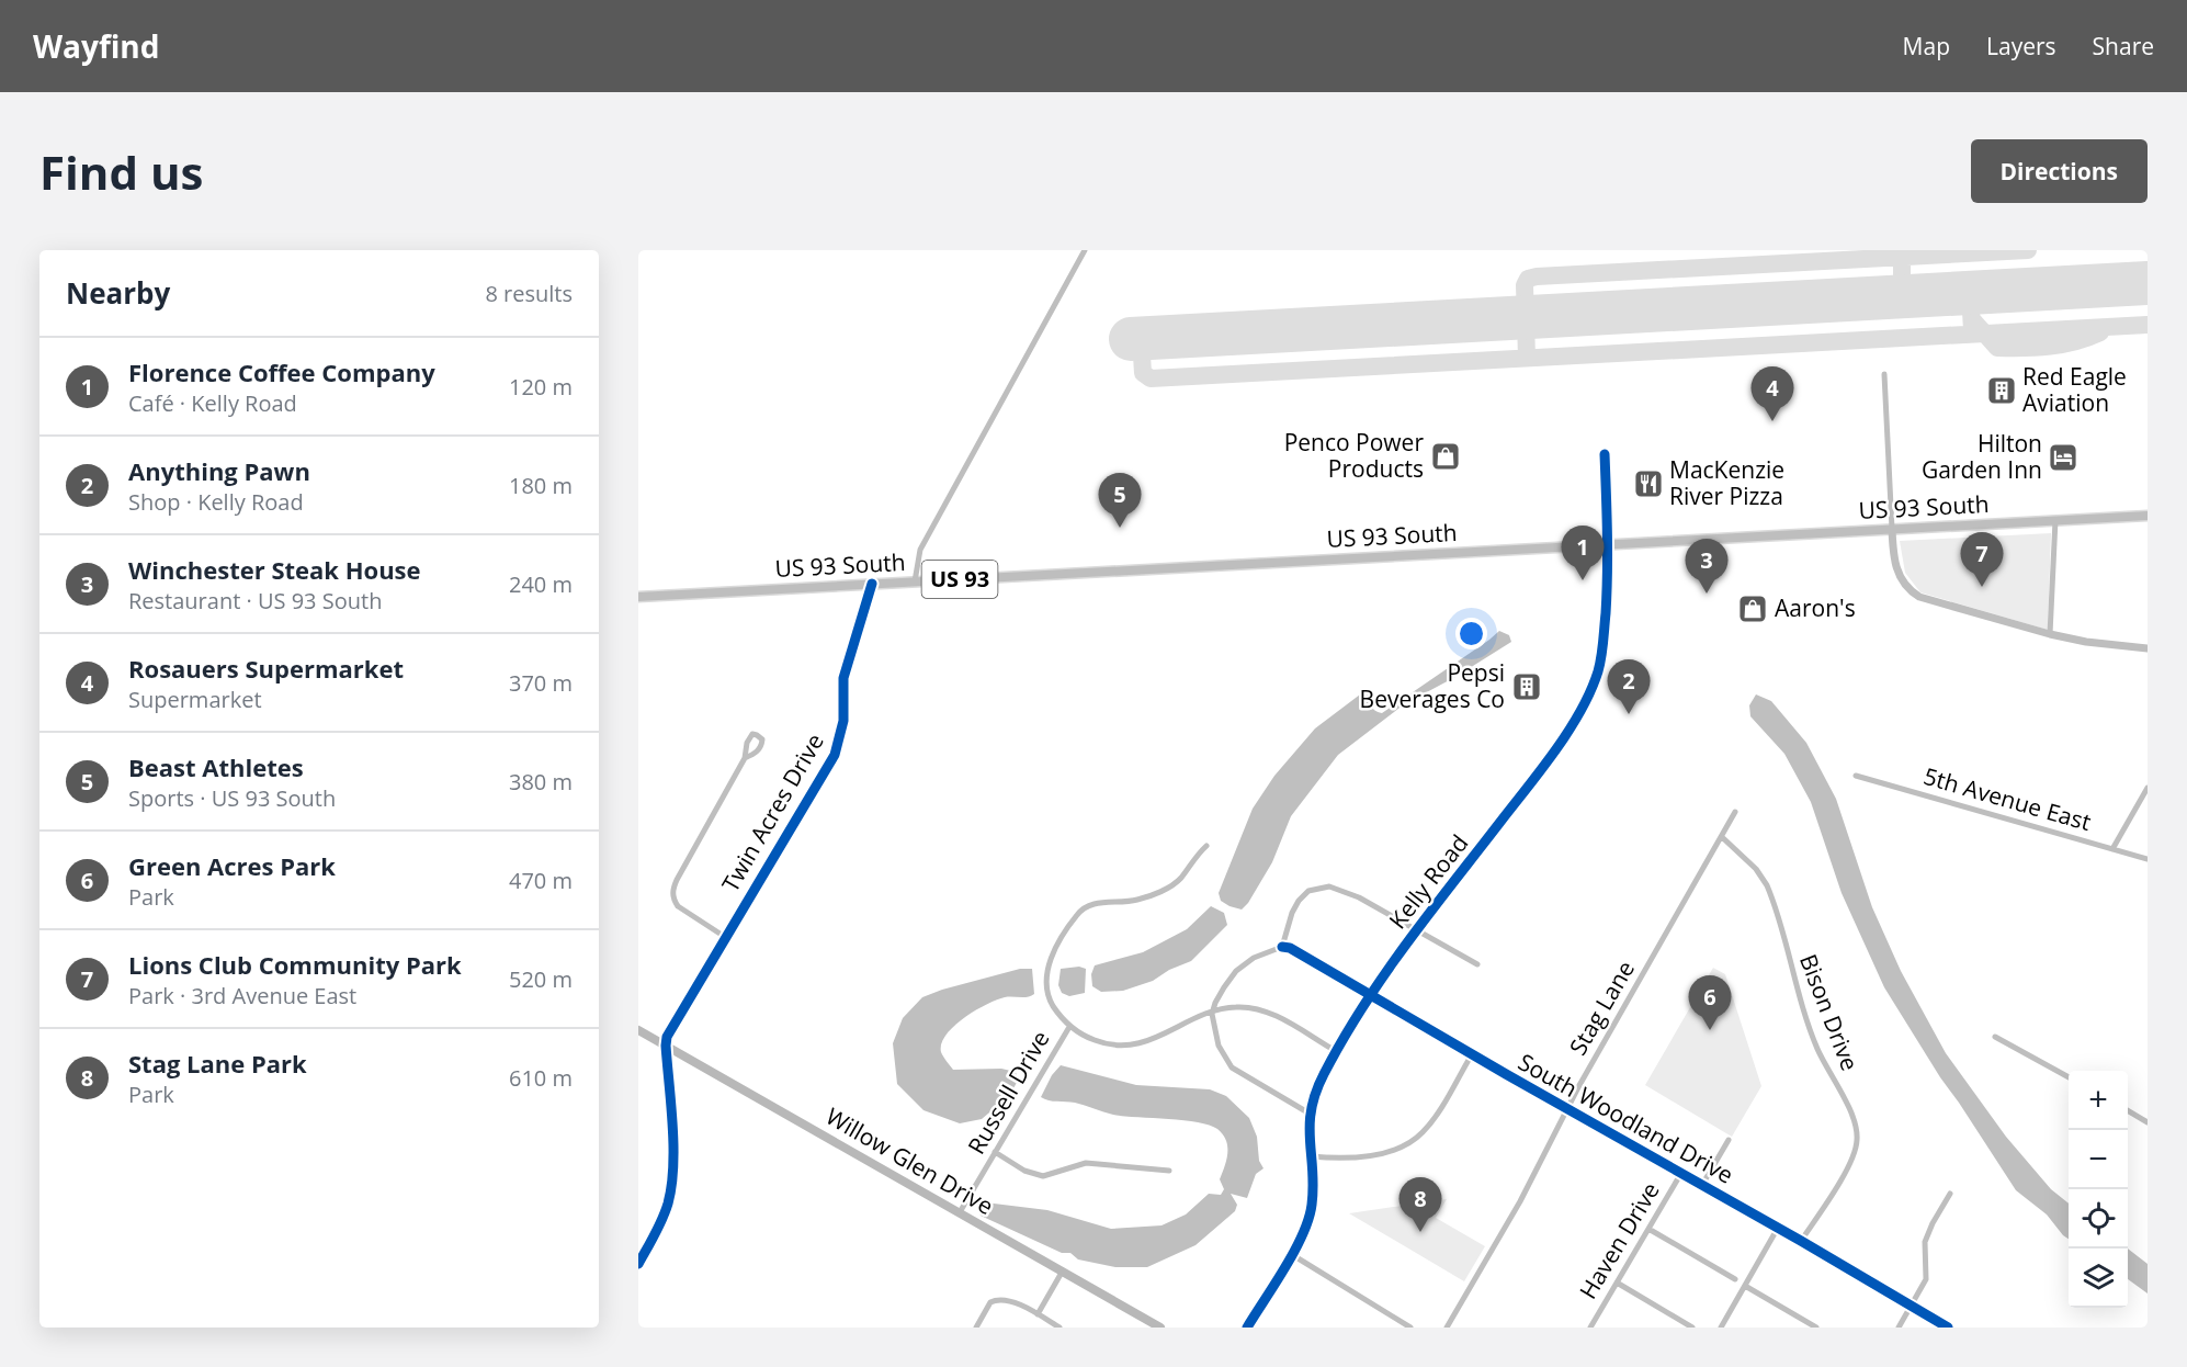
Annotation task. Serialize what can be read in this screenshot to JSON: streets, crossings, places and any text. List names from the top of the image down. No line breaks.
{"streets":{"main road":["US 93 South","US 93","Willow Glen Drive"],"street":["5th Avenue East","Twin Acres Drive","Kelly Road","Stag Lane","Bison Drive","Russell Drive","South Woodland Drive","Haven Drive"]},"crossings":[["US 93 South","Twin Acres Drive"],["US 93 South","Kelly Road"],["Twin Acres Drive","Willow Glen Drive"],["Kelly Road","South Woodland Drive"],["Stag Lane","Bison Drive"],["Stag Lane","South Woodland Drive"],["Bison Drive","South Woodland Drive"],["Russell Drive","Willow Glen Drive"],["South Woodland Drive","Haven Drive"]],"places":{"building":["Red Eagle Aviation","Pepsi Beverages Co"],"shop":["Penco Power Products","Aaron's"],"hotel":["Hilton Garden Inn"],"restaurant":["MacKenzie River Pizza"]},"page":{"header":"Wayfind","nav":["Map","Layers","Share"],"buttons":"Directions","title":"Find us","heading":["Nearby","8 results"],"list":[{"mark":"1","name":"Florence Coffee Company","note":"Café · Kelly Road","value":"120 m"},{"mark":"2","name":"Anything Pawn","note":"Shop · Kelly Road","value":"180 m"},{"mark":"3","name":"Winchester Steak House","note":"Restaurant · US 93 South","value":"240 m"},{"mark":"4","name":"Rosauers Supermarket","note":"Supermarket","value":"370 m"},{"mark":"5","name":"Beast Athletes","note":"Sports · US 93 South","value":"380 m"},{"mark":"6","name":"Green Acres Park","note":"Park","value":"470 m"},{"mark":"7","name":"Lions Club Community Park","note":"Park · 3rd Avenue East","value":"520 m"},{"mark":"8","name":"Stag Lane Park","note":"Park","value":"610 m"}],"pins":["4","5","1","7","3","2","6","8"],"map_buttons":["+","−"]}}
